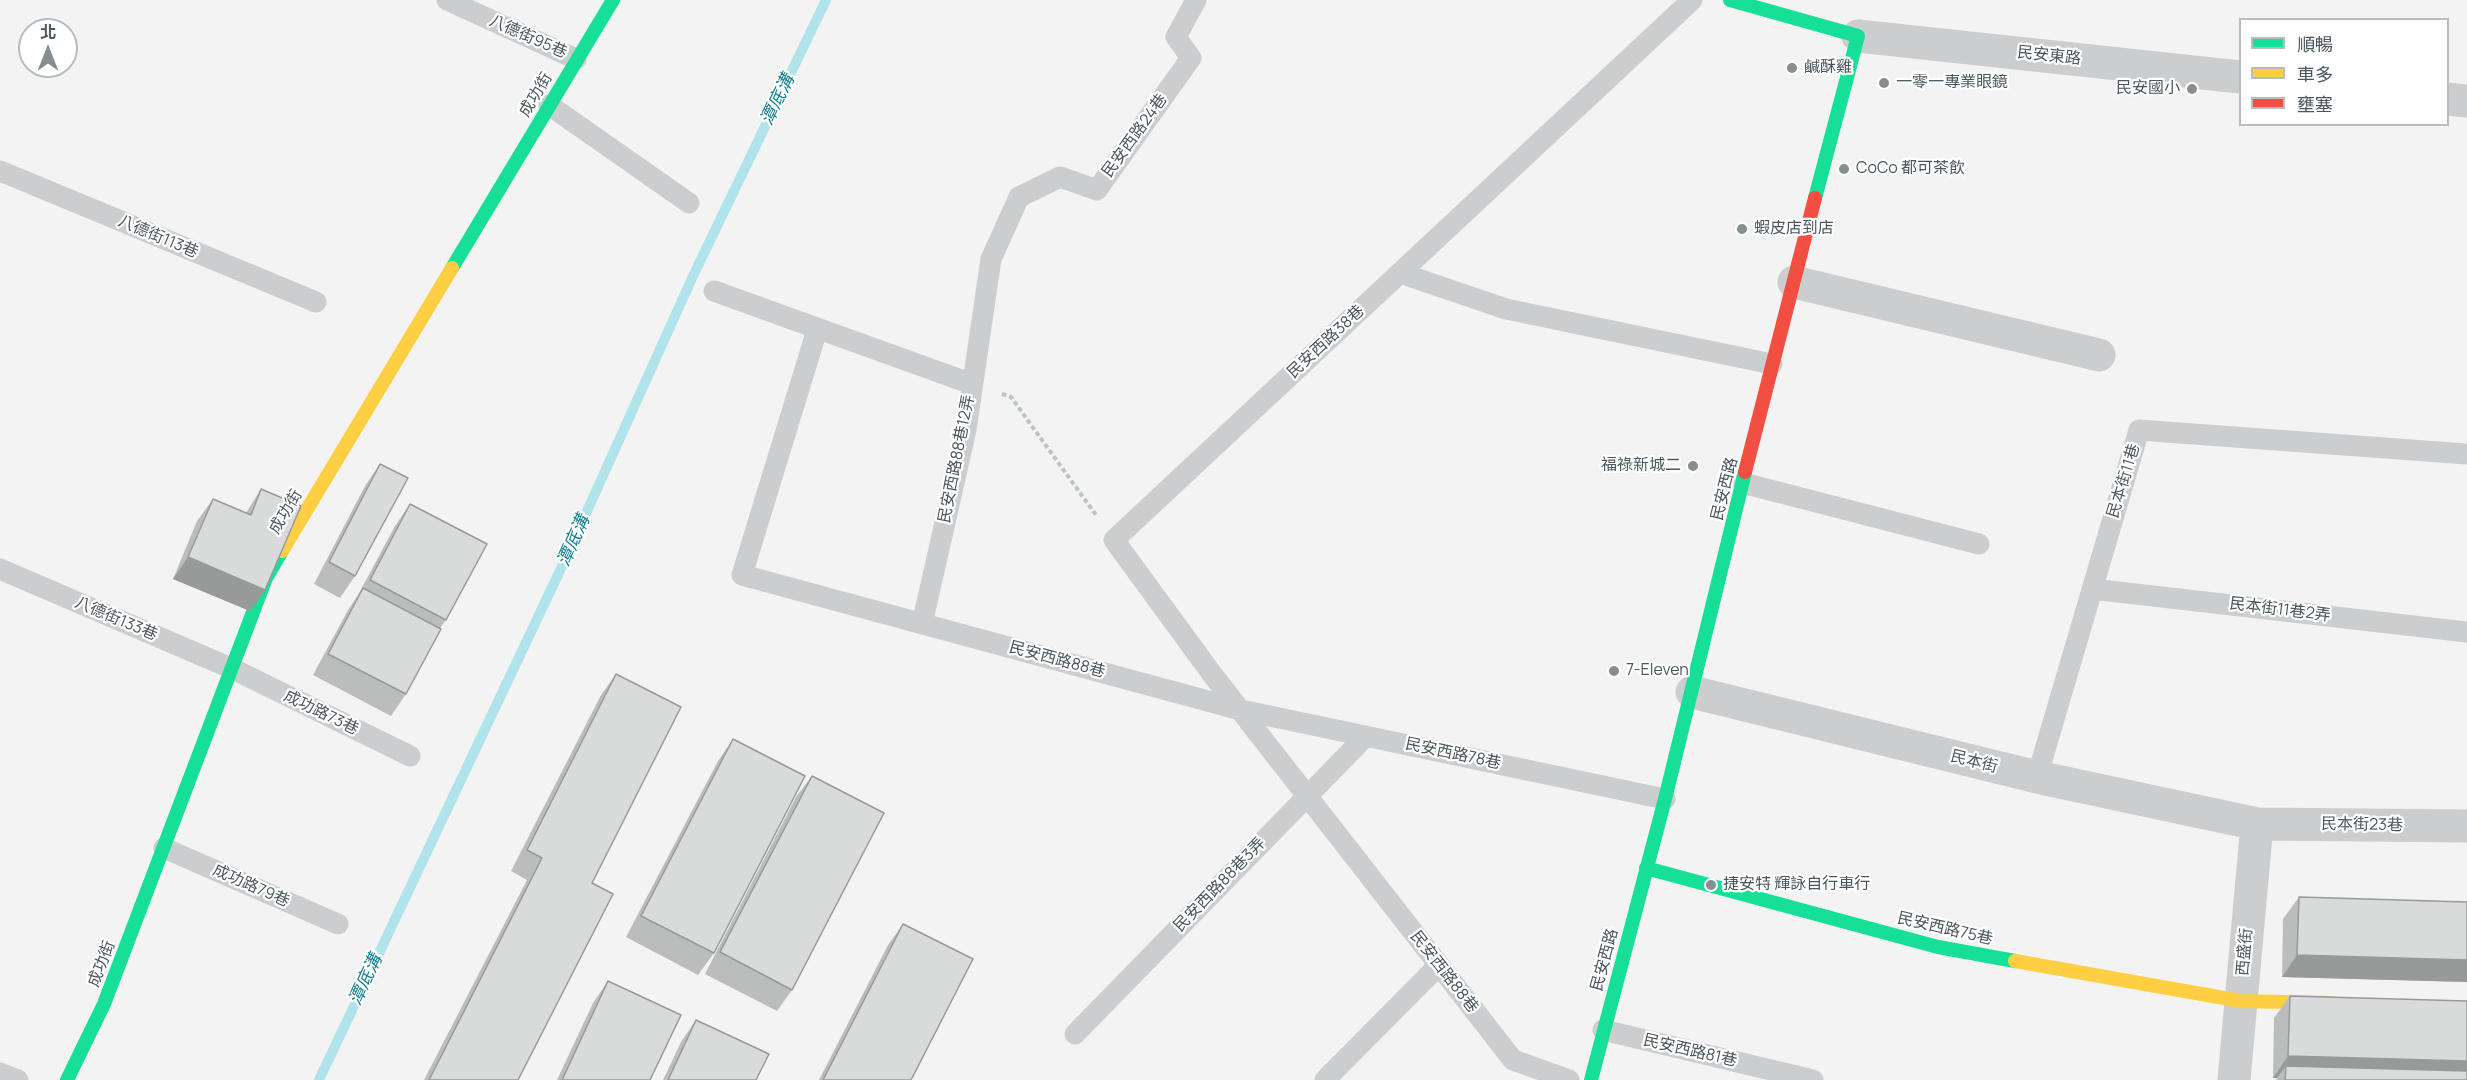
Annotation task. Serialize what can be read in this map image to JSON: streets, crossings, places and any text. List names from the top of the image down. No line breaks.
{"streets":{"street":["民安東路","成功街","民安西路","民本街","民本街23巷","民安西路75巷","西盛街"],"lane":["八德街95巷","民安西路24巷","八德街113巷","民安西路38巷","民安西路88巷12弄","民本街11巷","民本街11巷2弄","八德街133巷","民安西路88巷","成功路73巷","民安西路78巷","民安西路88巷3弄","成功路79巷","民安西路81巷"]},"crossings":[["八德街95巷","成功街"],["民安東路","民安西路"],["成功街","八德街133巷"],["成功街","成功路73巷"],["成功街","成功路79巷"],["民安西路24巷","民安西路88巷12弄"],["民安西路88巷12弄","民安西路88巷"],["民本街11巷","民本街11巷2弄"],["民本街11巷","民本街"],["民安西路","民安西路78巷"],["民安西路","民本街"],["民安西路","民安西路75巷"],["民安西路","民安西路81巷"],["八德街133巷","成功路73巷"],["民安西路88巷","民安西路78巷"],["民安西路88巷","民安西路88巷3弄"],["民安西路78巷","民安西路88巷3弄"],["民本街","民本街23巷"],["民本街","西盛街"],["民本街23巷","西盛街"],["民安西路75巷","西盛街"]],"water":["潭底溝"],"places":["鹹酥雞","一零一專業眼鏡","民安國小","CoCo 都可茶飲","蝦皮店到店","福祿新城二","7-Eleven","捷安特 輝詠自行車行"],"legend":["順暢","車多","壅塞"],"north":"top"}
